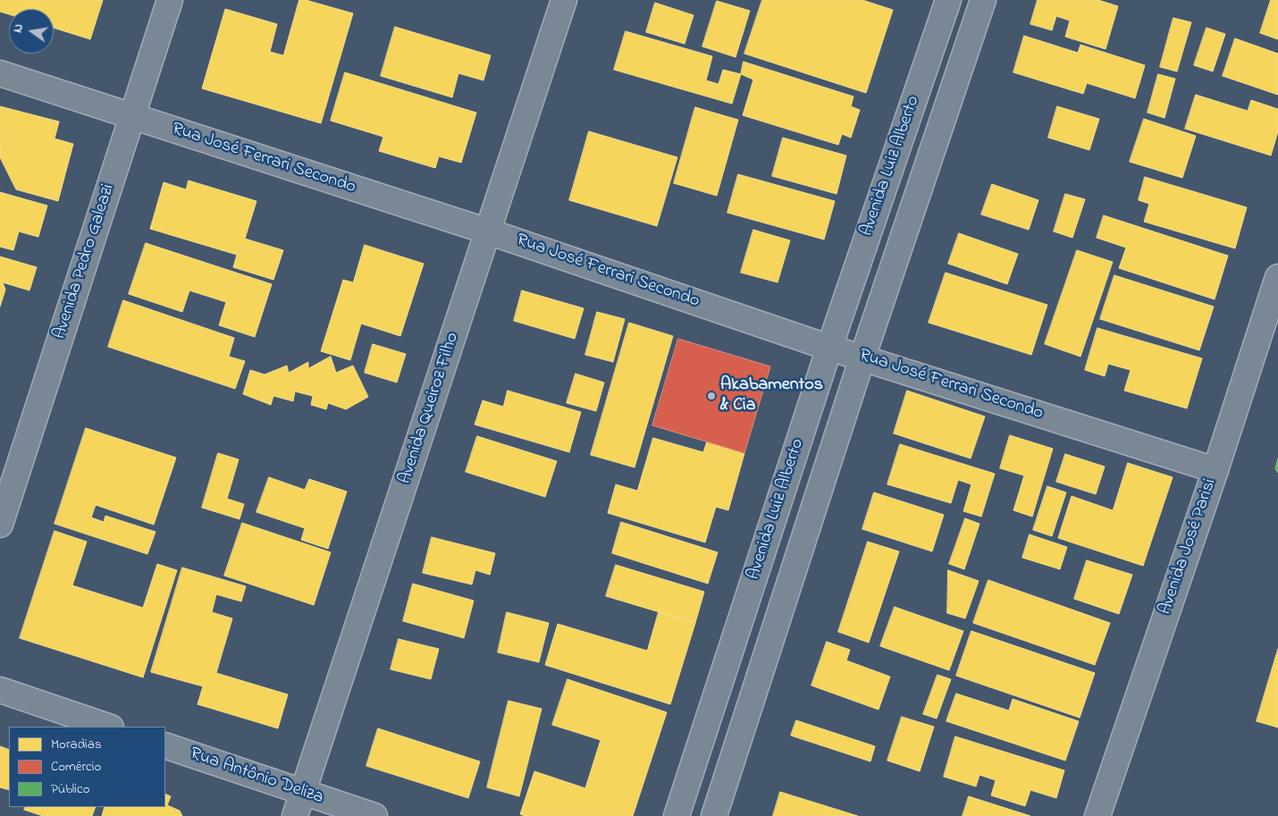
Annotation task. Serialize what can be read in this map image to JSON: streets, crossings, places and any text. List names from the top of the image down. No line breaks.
{"streets":{"street":["Rua José Ferrari Secondo","Avenida Luiz Alberto","Avenida Pedro Galeazi","Avenida Queiroz Filho","Avenida José Parisi","Rua Antônio Deliza"]},"crossings":[["Rua José Ferrari Secondo","Avenida Luiz Alberto"],["Rua José Ferrari Secondo","Avenida Pedro Galeazi"],["Rua José Ferrari Secondo","Avenida Queiroz Filho"],["Rua José Ferrari Secondo","Avenida José Parisi"],["Avenida Queiroz Filho","Rua Antônio Deliza"]],"places":["Akabamentos & Cia"],"legend":["Moradias","Comércio","Público"],"north":"left"}
